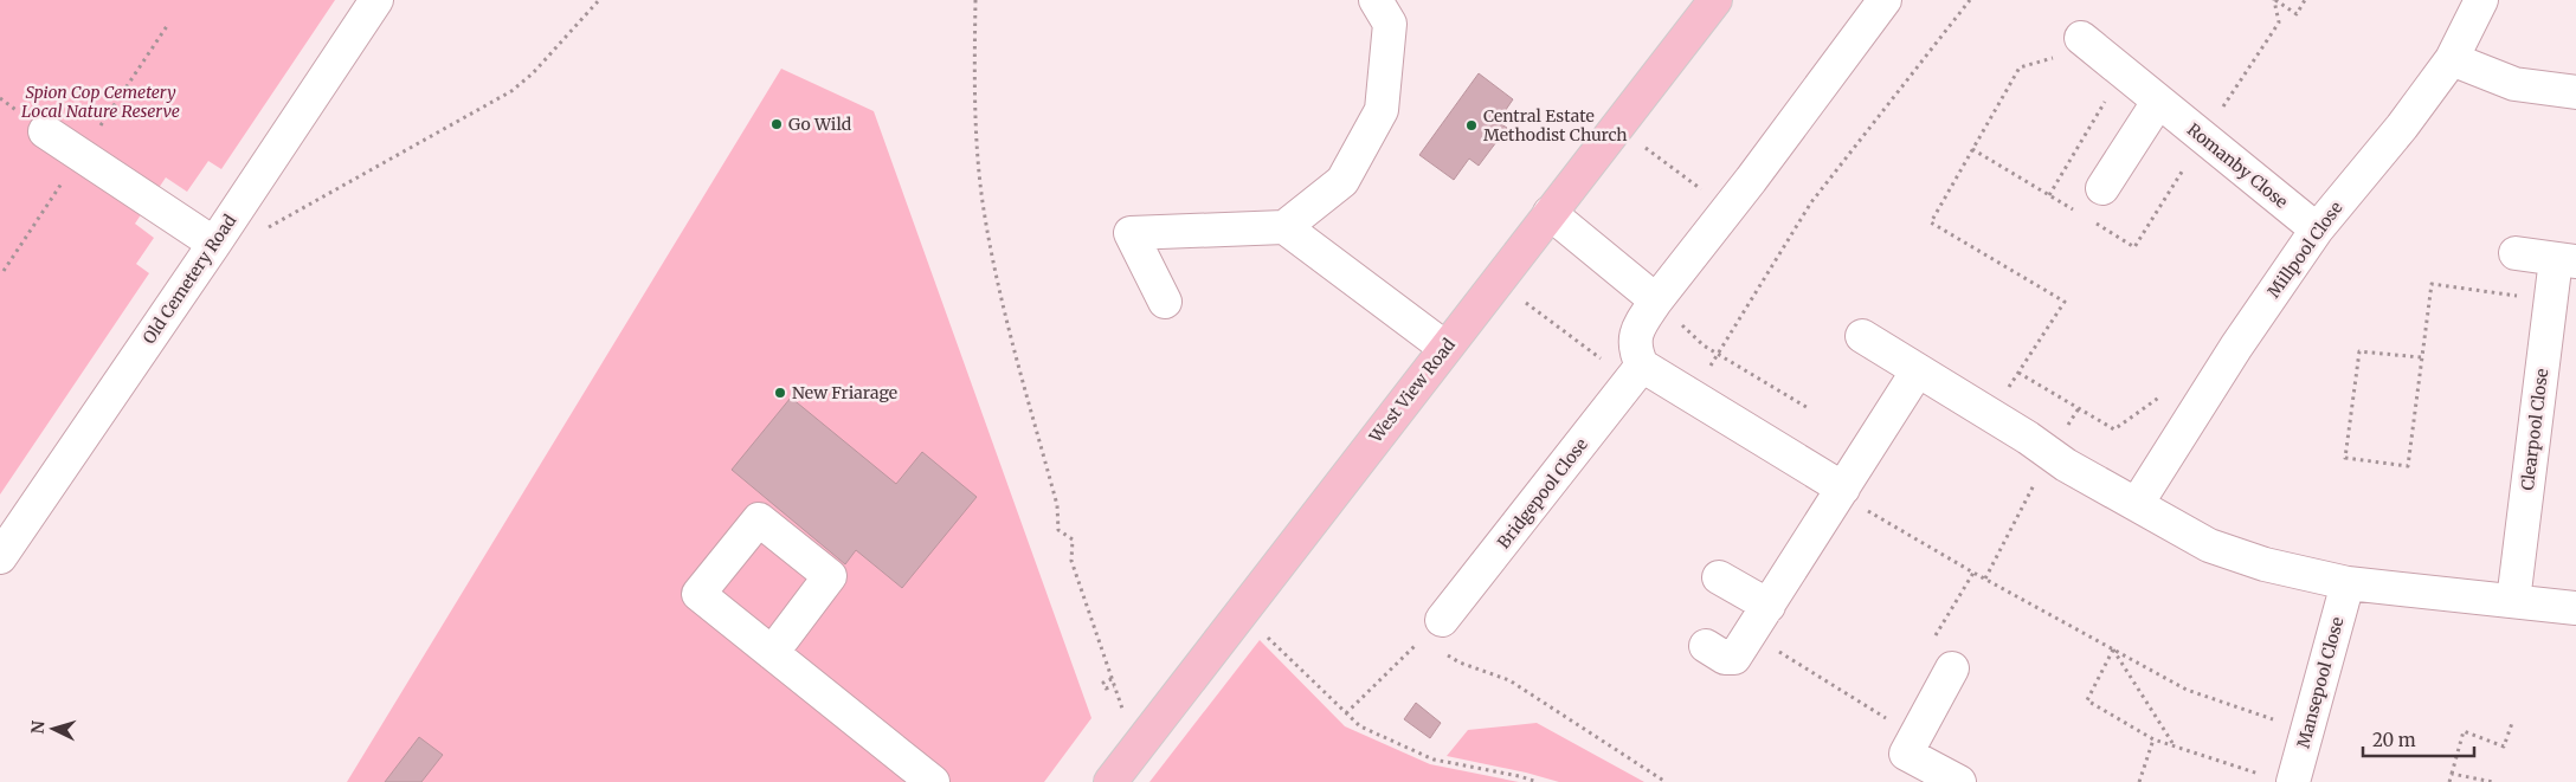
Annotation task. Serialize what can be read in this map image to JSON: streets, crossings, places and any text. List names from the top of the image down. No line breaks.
{"streets":{"main road":["West View Road"],"street":["Romanby Close","Millpool Close","Old Cemetery Road","Clearpool Close","Bridgepool Close","Mansepool Close"]},"crossings":[["Romanby Close","Millpool Close"]],"parks":["Spion Cop Cemetery Local Nature Reserve"],"places":["Go Wild","Central Estate Methodist Church","New Friarage"],"scale_bar":"20 m","north":"left"}
